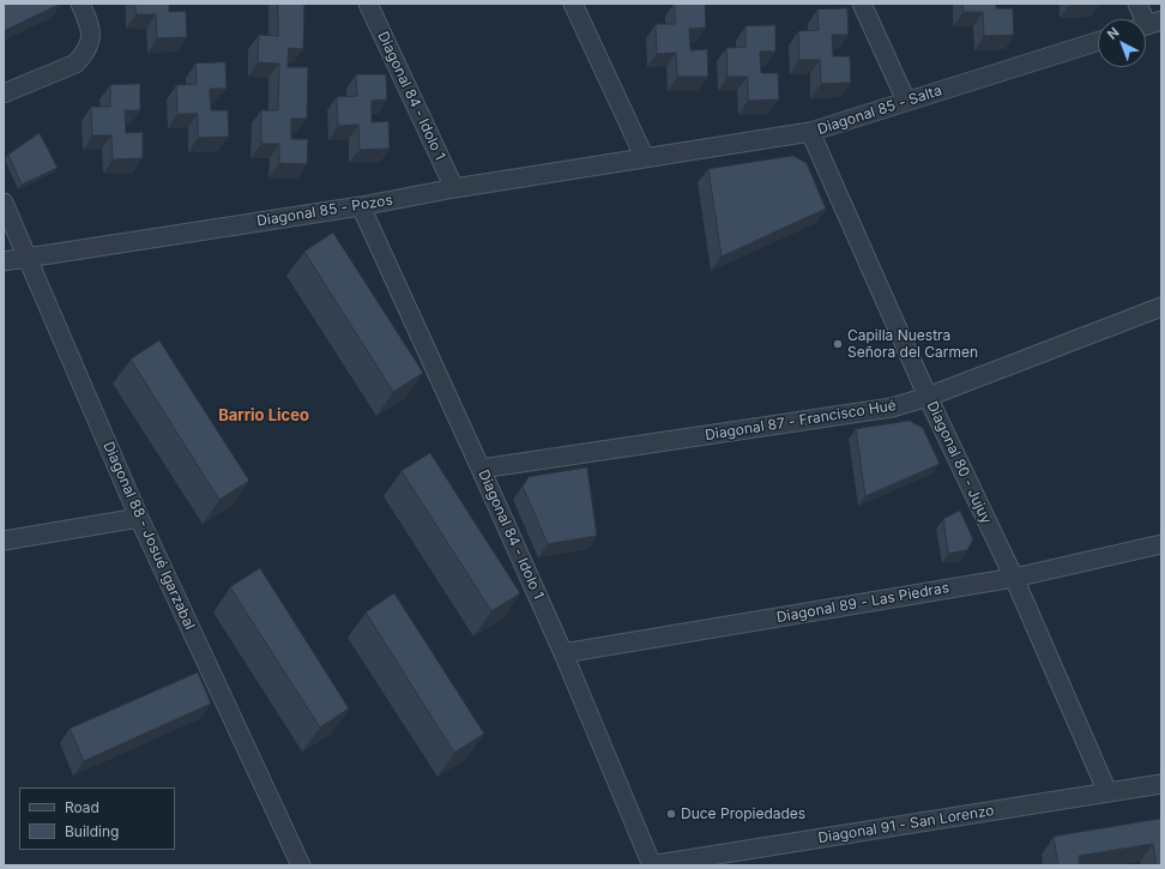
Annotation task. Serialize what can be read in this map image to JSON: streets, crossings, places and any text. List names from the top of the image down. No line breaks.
{"streets":{"street":["Diagonal 84 - Idolo 1","Diagonal 85 - Salta","Diagonal 85 - Pozos","Diagonal 87 - Francisco Hué","Diagonal 80 - Jujuy","Diagonal 88 - Josué Igarzabal","Diagonal 89 - Las Piedras","Diagonal 91 - San Lorenzo"]},"crossings":[["Diagonal 84 - Idolo 1","Diagonal 85 - Pozos"],["Diagonal 84 - Idolo 1","Diagonal 87 - Francisco Hué"],["Diagonal 84 - Idolo 1","Diagonal 89 - Las Piedras"],["Diagonal 84 - Idolo 1","Diagonal 91 - San Lorenzo"],["Diagonal 85 - Salta","Diagonal 85 - Pozos"],["Diagonal 85 - Salta","Diagonal 80 - Jujuy"],["Diagonal 85 - Pozos","Diagonal 88 - Josué Igarzabal"],["Diagonal 87 - Francisco Hué","Diagonal 80 - Jujuy"],["Diagonal 80 - Jujuy","Diagonal 89 - Las Piedras"],["Diagonal 80 - Jujuy","Diagonal 91 - San Lorenzo"]],"districts":["Barrio Liceo"],"places":["Capilla Nuestra Señora del Carmen","Duce Propiedades"],"legend":["Road","Building"],"north":"top left"}
